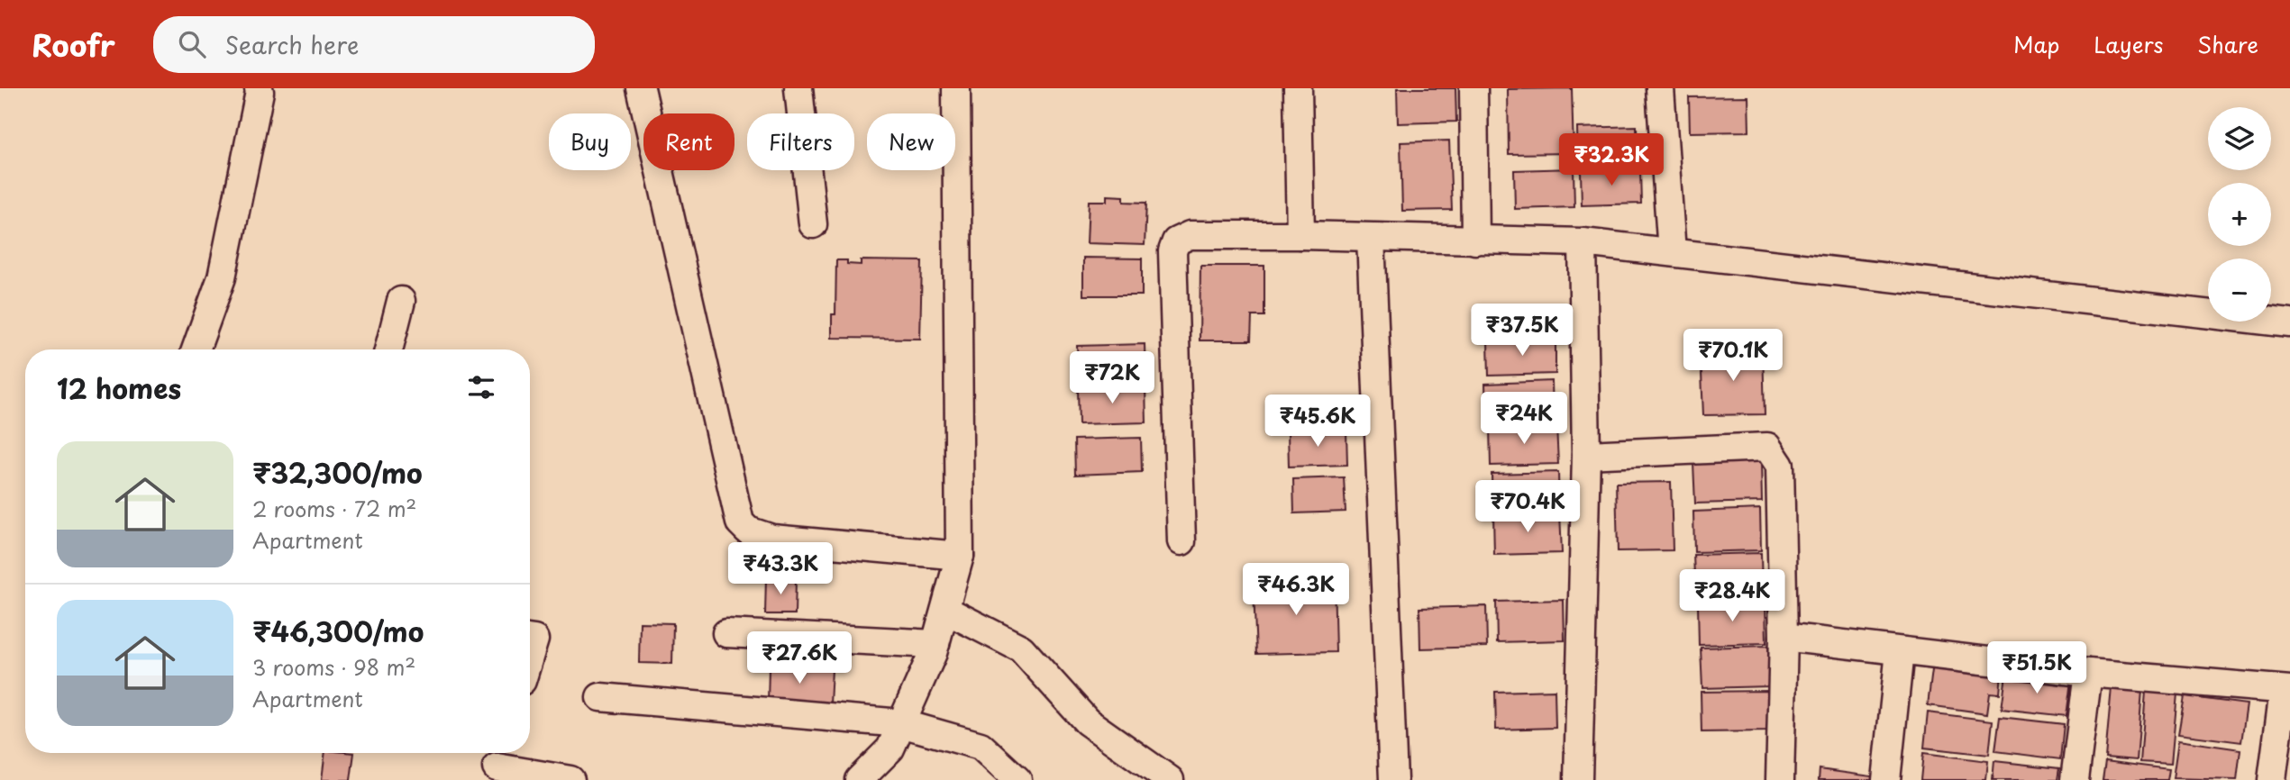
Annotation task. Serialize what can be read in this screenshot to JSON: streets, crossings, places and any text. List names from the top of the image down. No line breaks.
{"page":{"header":"Roofr","search":"Search here","nav":["Map","Layers","Share"],"map_buttons":["+","−"],"chip":["Buy","Rent","Filters","New"],"price":["₹32.3K","₹37.5K","₹70.1K","₹72K","₹24K","₹45.6K","₹70.4K","₹43.3K","₹46.3K","₹28.4K","₹27.6K","₹51.5K"],"heading":"12 homes","list":[{"name":"₹32,300/mo","note":"2 rooms · 72 m² · Apartment"},{"name":"₹46,300/mo","note":"3 rooms · 98 m² · Apartment"}]}}
